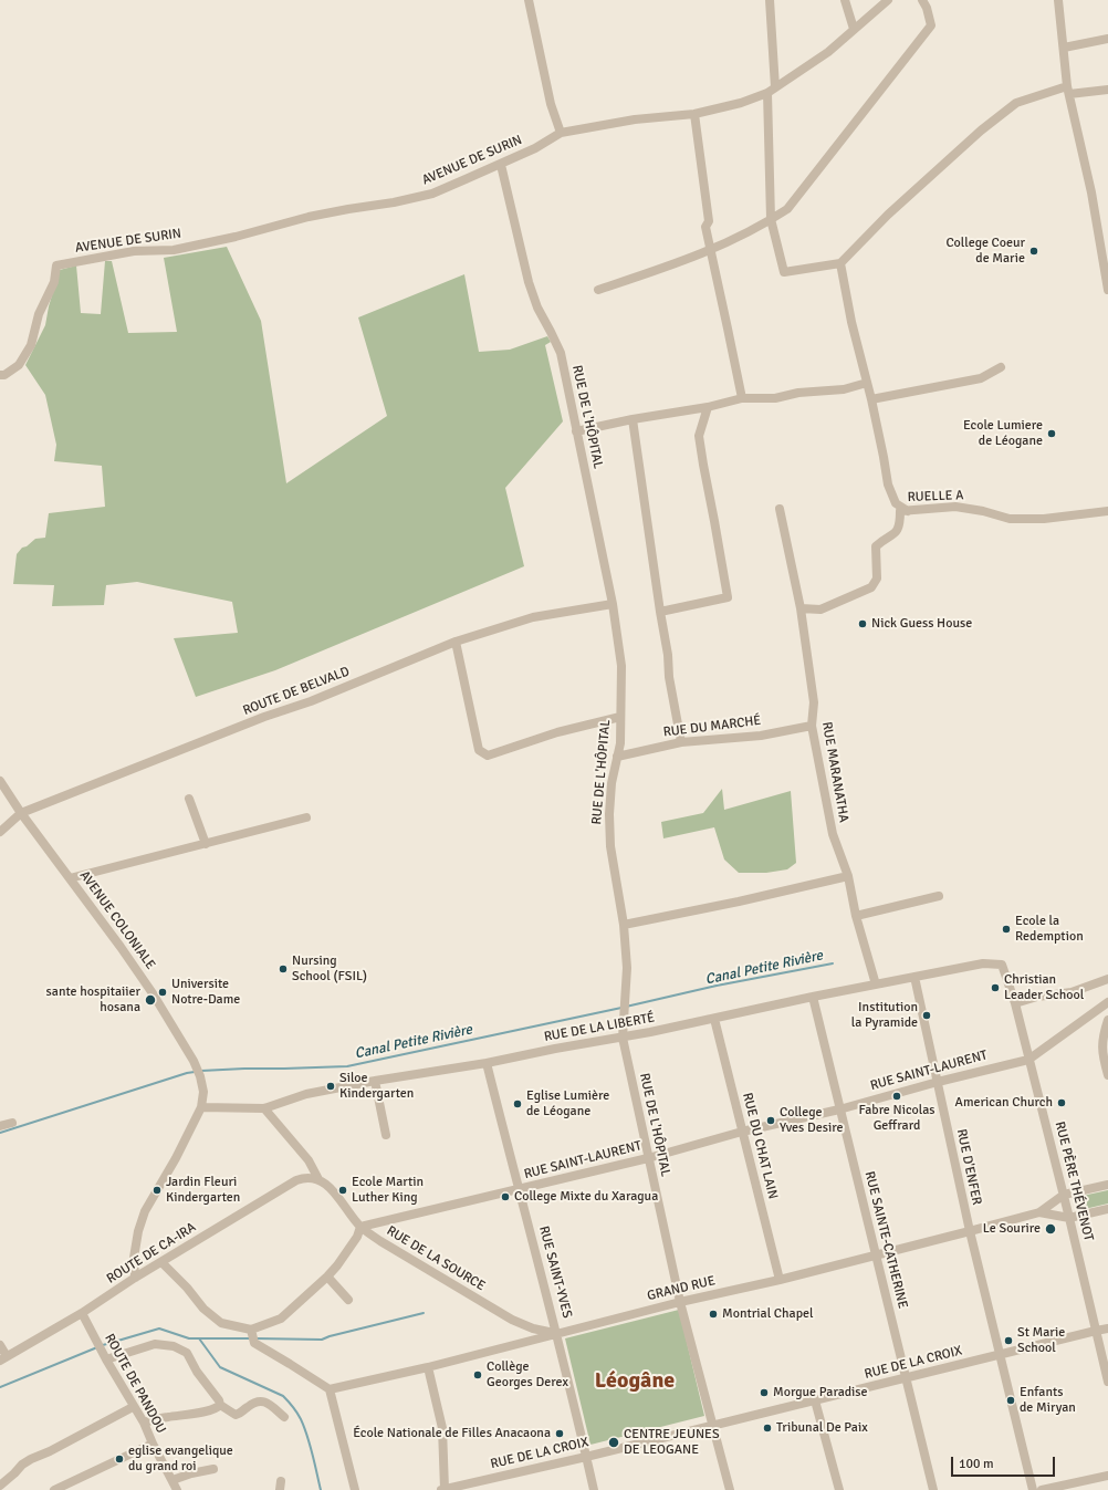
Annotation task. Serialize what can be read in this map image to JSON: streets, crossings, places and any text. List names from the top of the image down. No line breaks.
{"streets":{"street":["AVENUE DE SURIN","RUE DE L'HÔPITAL","RUELLE A","ROUTE DE BELVALD","RUE DU MARCHÉ","RUE MARANATHA","AVENUE COLONIALE","RUE DE LA LIBERTÉ","RUE SAINT-LAURENT","RUE DU CHAT LAIN","RUE D'ENFER","RUE PÈRE THÉVENOT","RUE SAINTE-CATHERINE","ROUTE DE CA-IRA","RUE DE LA SOURCE","RUE SAINT-YVES","GRAND RUE","RUE DE LA CROIX","ROUTE DE PANDOU"]},"crossings":[["AVENUE DE SURIN","RUE DE L'HÔPITAL"],["RUE DE L'HÔPITAL","ROUTE DE BELVALD"],["RUE DE L'HÔPITAL","RUE DU MARCHÉ"],["RUE DE L'HÔPITAL","RUE DE LA LIBERTÉ"],["RUE DE L'HÔPITAL","RUE SAINT-LAURENT"],["RUE DE L'HÔPITAL","GRAND RUE"],["RUE DE L'HÔPITAL","RUE DE LA CROIX"],["RUELLE A","RUE MARANATHA"],["ROUTE DE BELVALD","AVENUE COLONIALE"],["RUE DU MARCHÉ","RUE MARANATHA"],["RUE MARANATHA","RUE DE LA LIBERTÉ"],["AVENUE COLONIALE","RUE DE LA LIBERTÉ"],["AVENUE COLONIALE","ROUTE DE CA-IRA"],["RUE DE LA LIBERTÉ","RUE DU CHAT LAIN"],["RUE DE LA LIBERTÉ","RUE D'ENFER"],["RUE DE LA LIBERTÉ","RUE PÈRE THÉVENOT"],["RUE DE LA LIBERTÉ","RUE SAINTE-CATHERINE"],["RUE DE LA LIBERTÉ","RUE SAINT-YVES"],["RUE SAINT-LAURENT","RUE DU CHAT LAIN"],["RUE SAINT-LAURENT","RUE D'ENFER"],["RUE SAINT-LAURENT","RUE PÈRE THÉVENOT"],["RUE SAINT-LAURENT","RUE SAINTE-CATHERINE"],["RUE SAINT-LAURENT","RUE DE LA SOURCE"],["RUE SAINT-LAURENT","RUE SAINT-YVES"],["RUE DU CHAT LAIN","GRAND RUE"],["RUE D'ENFER","GRAND RUE"],["RUE D'ENFER","RUE DE LA CROIX"],["RUE PÈRE THÉVENOT","GRAND RUE"],["RUE PÈRE THÉVENOT","RUE DE LA CROIX"],["RUE SAINTE-CATHERINE","GRAND RUE"],["RUE SAINTE-CATHERINE","RUE DE LA CROIX"],["ROUTE DE CA-IRA","RUE DE LA SOURCE"],["ROUTE DE CA-IRA","ROUTE DE PANDOU"],["RUE DE LA SOURCE","RUE SAINT-YVES"],["RUE DE LA SOURCE","GRAND RUE"],["RUE SAINT-YVES","GRAND RUE"],["RUE SAINT-YVES","RUE DE LA CROIX"]],"districts":["Léogâne"],"water":["Canal Petite Rivière"],"places":["College Coeur de Marie","Ecole Lumiere de Léogane","Nick Guess House","Ecole la Redemption","Nursing School (FSIL)","Christian Leader School","Universite Notre-Dame","sante hospitaiier hosana","Institution la Pyramide","Siloe Kindergarten","Fabre Nicolas Geffrard","American Church","Eglise Lumière de Léogane","College Yves Desire","Jardin Fleuri Kindergarten","Ecole Martin Luther King","College Mixte du Xaragua","Le Sourire","Montrial Chapel","St Marie School","Collège Georges Derex","Morgue Paradise","Enfants de Miryan","Tribunal De Paix","École Nationale de Filles Anacaona","CENTRE JEUNES DE LEOGANE","eglise evangelique du grand roi"],"scale_bar":"100 m"}
